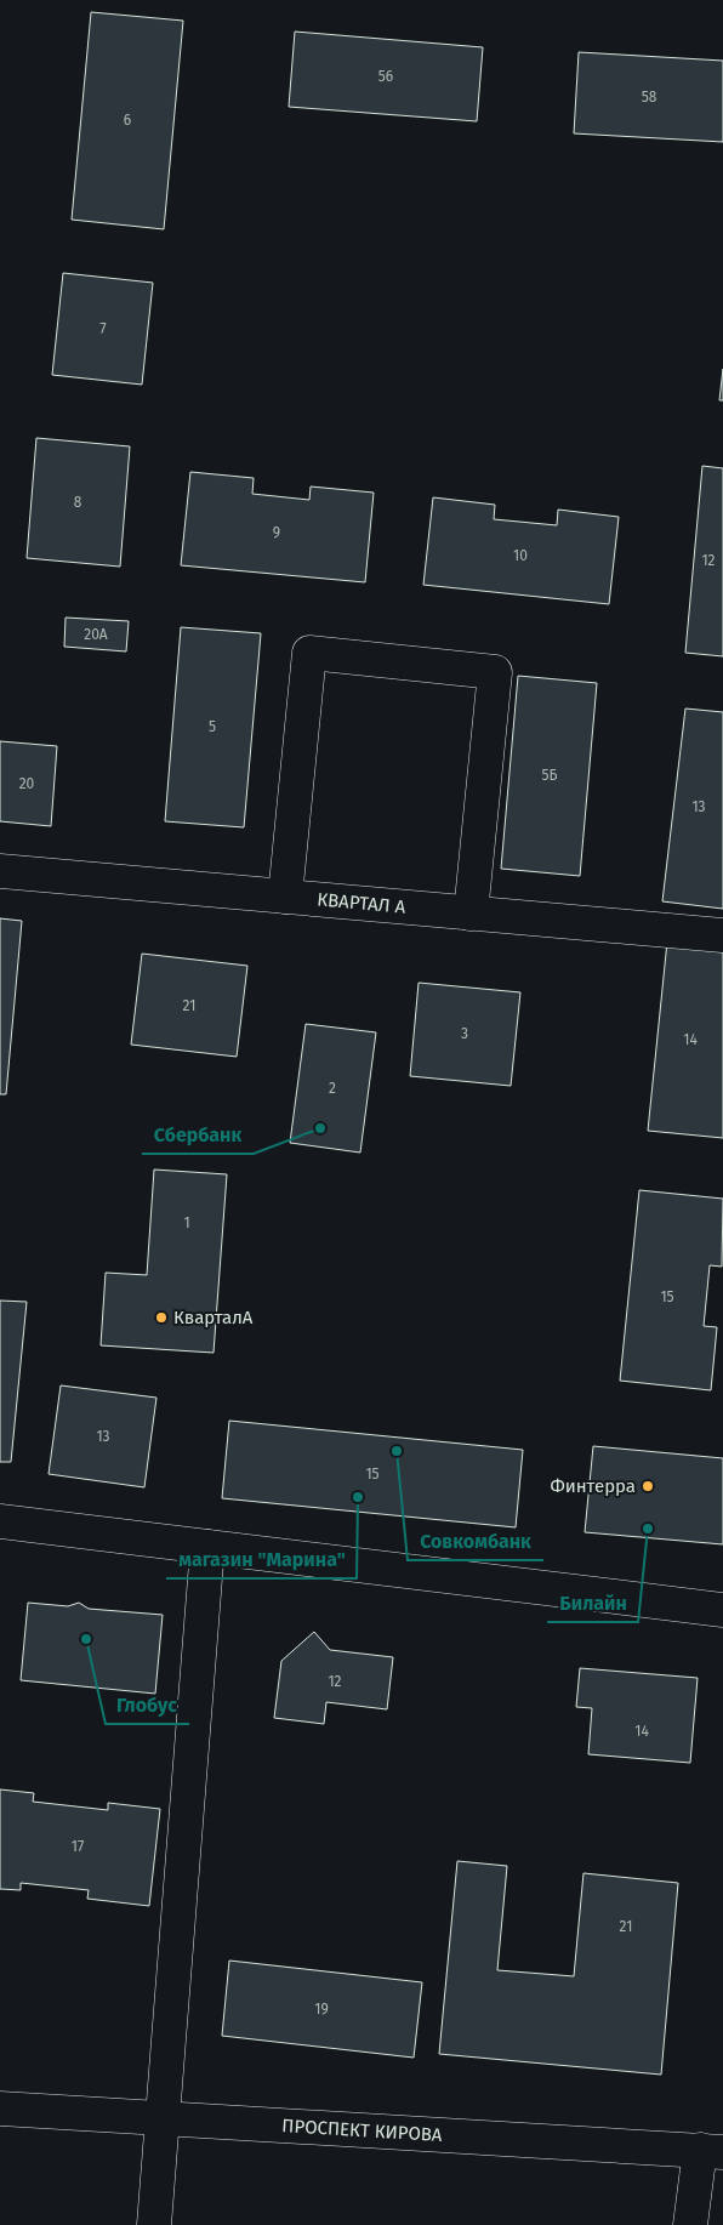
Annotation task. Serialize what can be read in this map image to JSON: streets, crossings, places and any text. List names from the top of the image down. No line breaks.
{"streets":{"street":["КВАРТАЛ А","ПРОСПЕКТ КИРОВА"]},"places":["Сбербанк","КварталА","Совкомбанк","Финтерра","магазин \"Марина\"","Билайн","Глобус"],"house_numbers":["56","58","6","7","8","9","10","12","20А","5","5Б","20","13","21","3","14","2","1","15","13","15","12","14","17","21","19"]}
